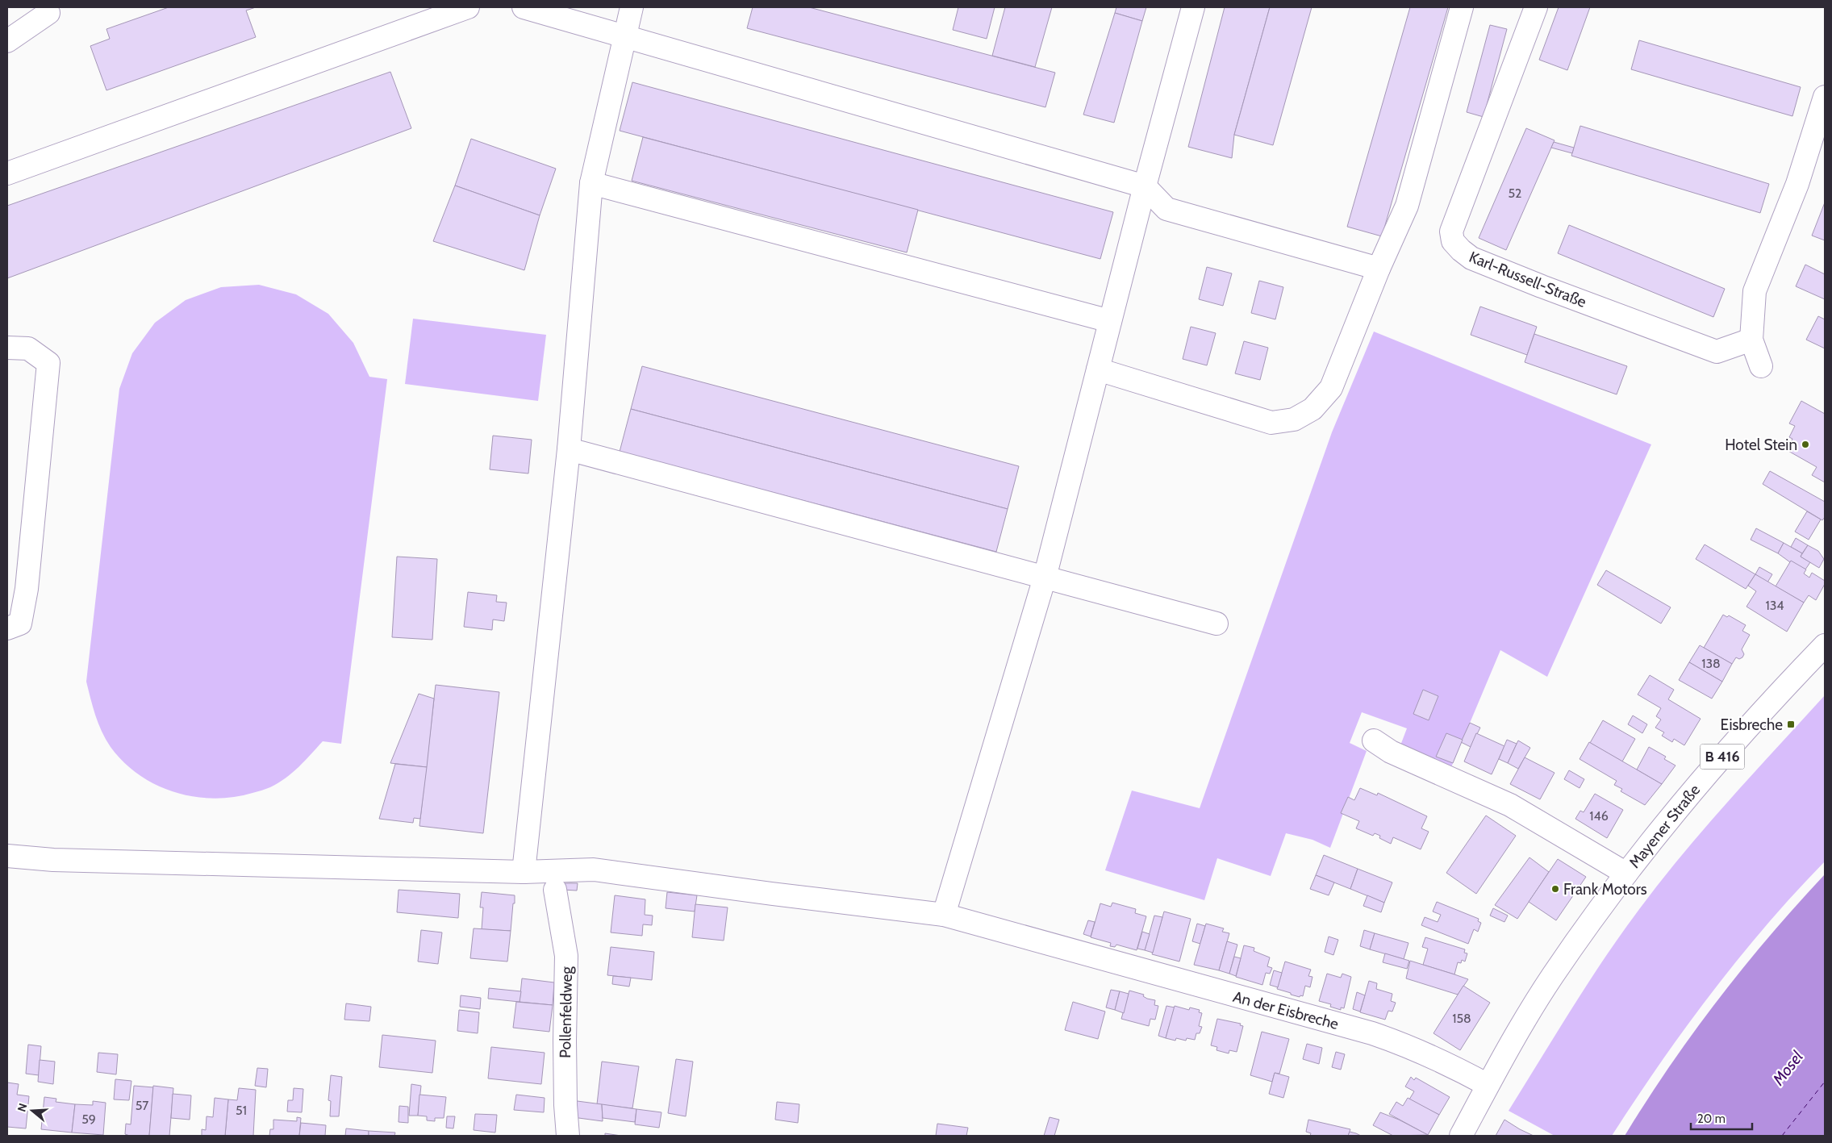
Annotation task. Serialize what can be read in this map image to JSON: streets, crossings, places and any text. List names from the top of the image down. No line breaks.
{"streets":{"street":["Karl-Russell-Straße","B 416","Mayener Straße","An der Eisbreche","Pollenfeldweg"]},"crossings":[["B 416","Mayener Straße"],["B 416","An der Eisbreche"],["Mayener Straße","An der Eisbreche"]],"water":["Mosel"],"places":{"other":["Hotel Stein","Frank Motors"],"transit":["Eisbreche"]},"house_numbers":["52","134","138","146","158","57","51","59"],"scale_bar":"20 m","north":"left"}
